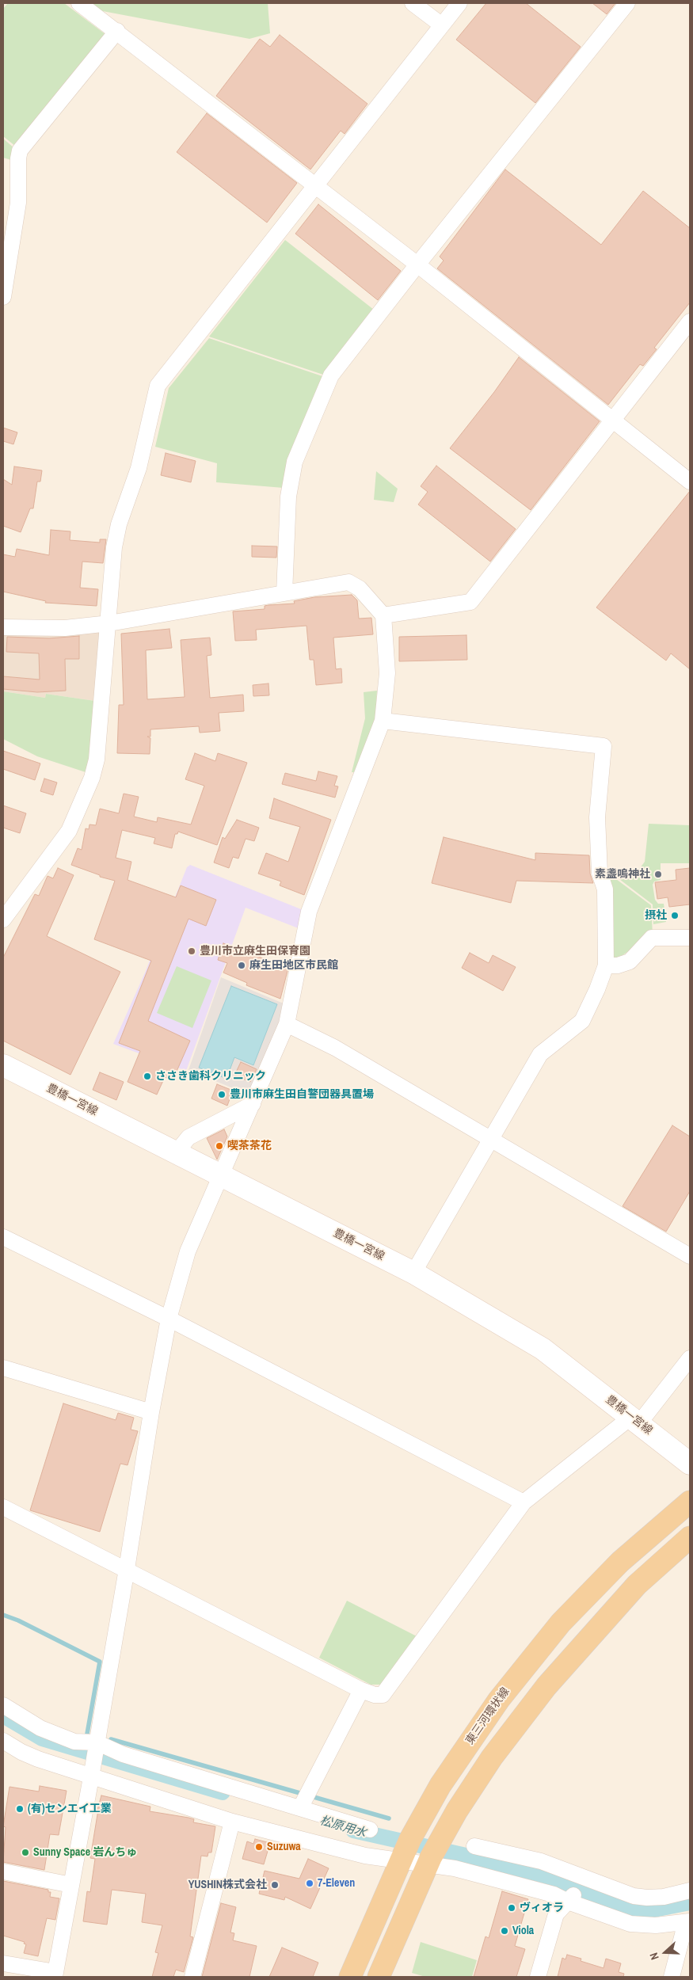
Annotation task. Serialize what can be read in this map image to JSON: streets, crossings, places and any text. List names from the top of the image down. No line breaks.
{"streets":{"main road":["豊橋一宮線","東三河環状線"]},"water":["松原用水"],"places":["素盞嗚神社","摂社","豊川市立麻生田保育園","麻生田地区市民館","ささき歯科クリニック","豊川市麻生田自警団器具置場","喫茶茶花","(有)センエイ工業","Suzuwa","Sunny Space 岩んちゅ","7-Eleven","YUSHIN株式会社","ヴィオラ","Viola"],"north":"left"}
